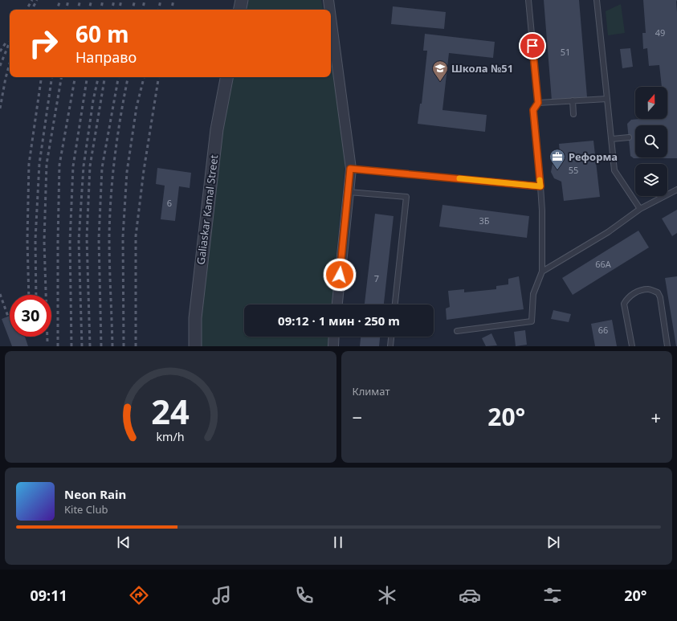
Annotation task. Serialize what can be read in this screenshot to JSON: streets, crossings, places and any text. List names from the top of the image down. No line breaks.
{"streets":{"street":["Galiaskar Kamal Street"]},"places":{"school or university":["Школа №51"],"office":["Реформа"]},"house_numbers":["49","51","55","6","3Б","66А","7","66"],"north":"top","page":{"turn":["60 m","Направо"],"limit":"30","trip":"09:12 · 1 мин · 250 m","tile":"Климат","heat":["−","20°","+"],"song":["Neon Rain","Kite Club"],"tabs":["09:11","20°"],"gauge":["24","km/h"]}}
